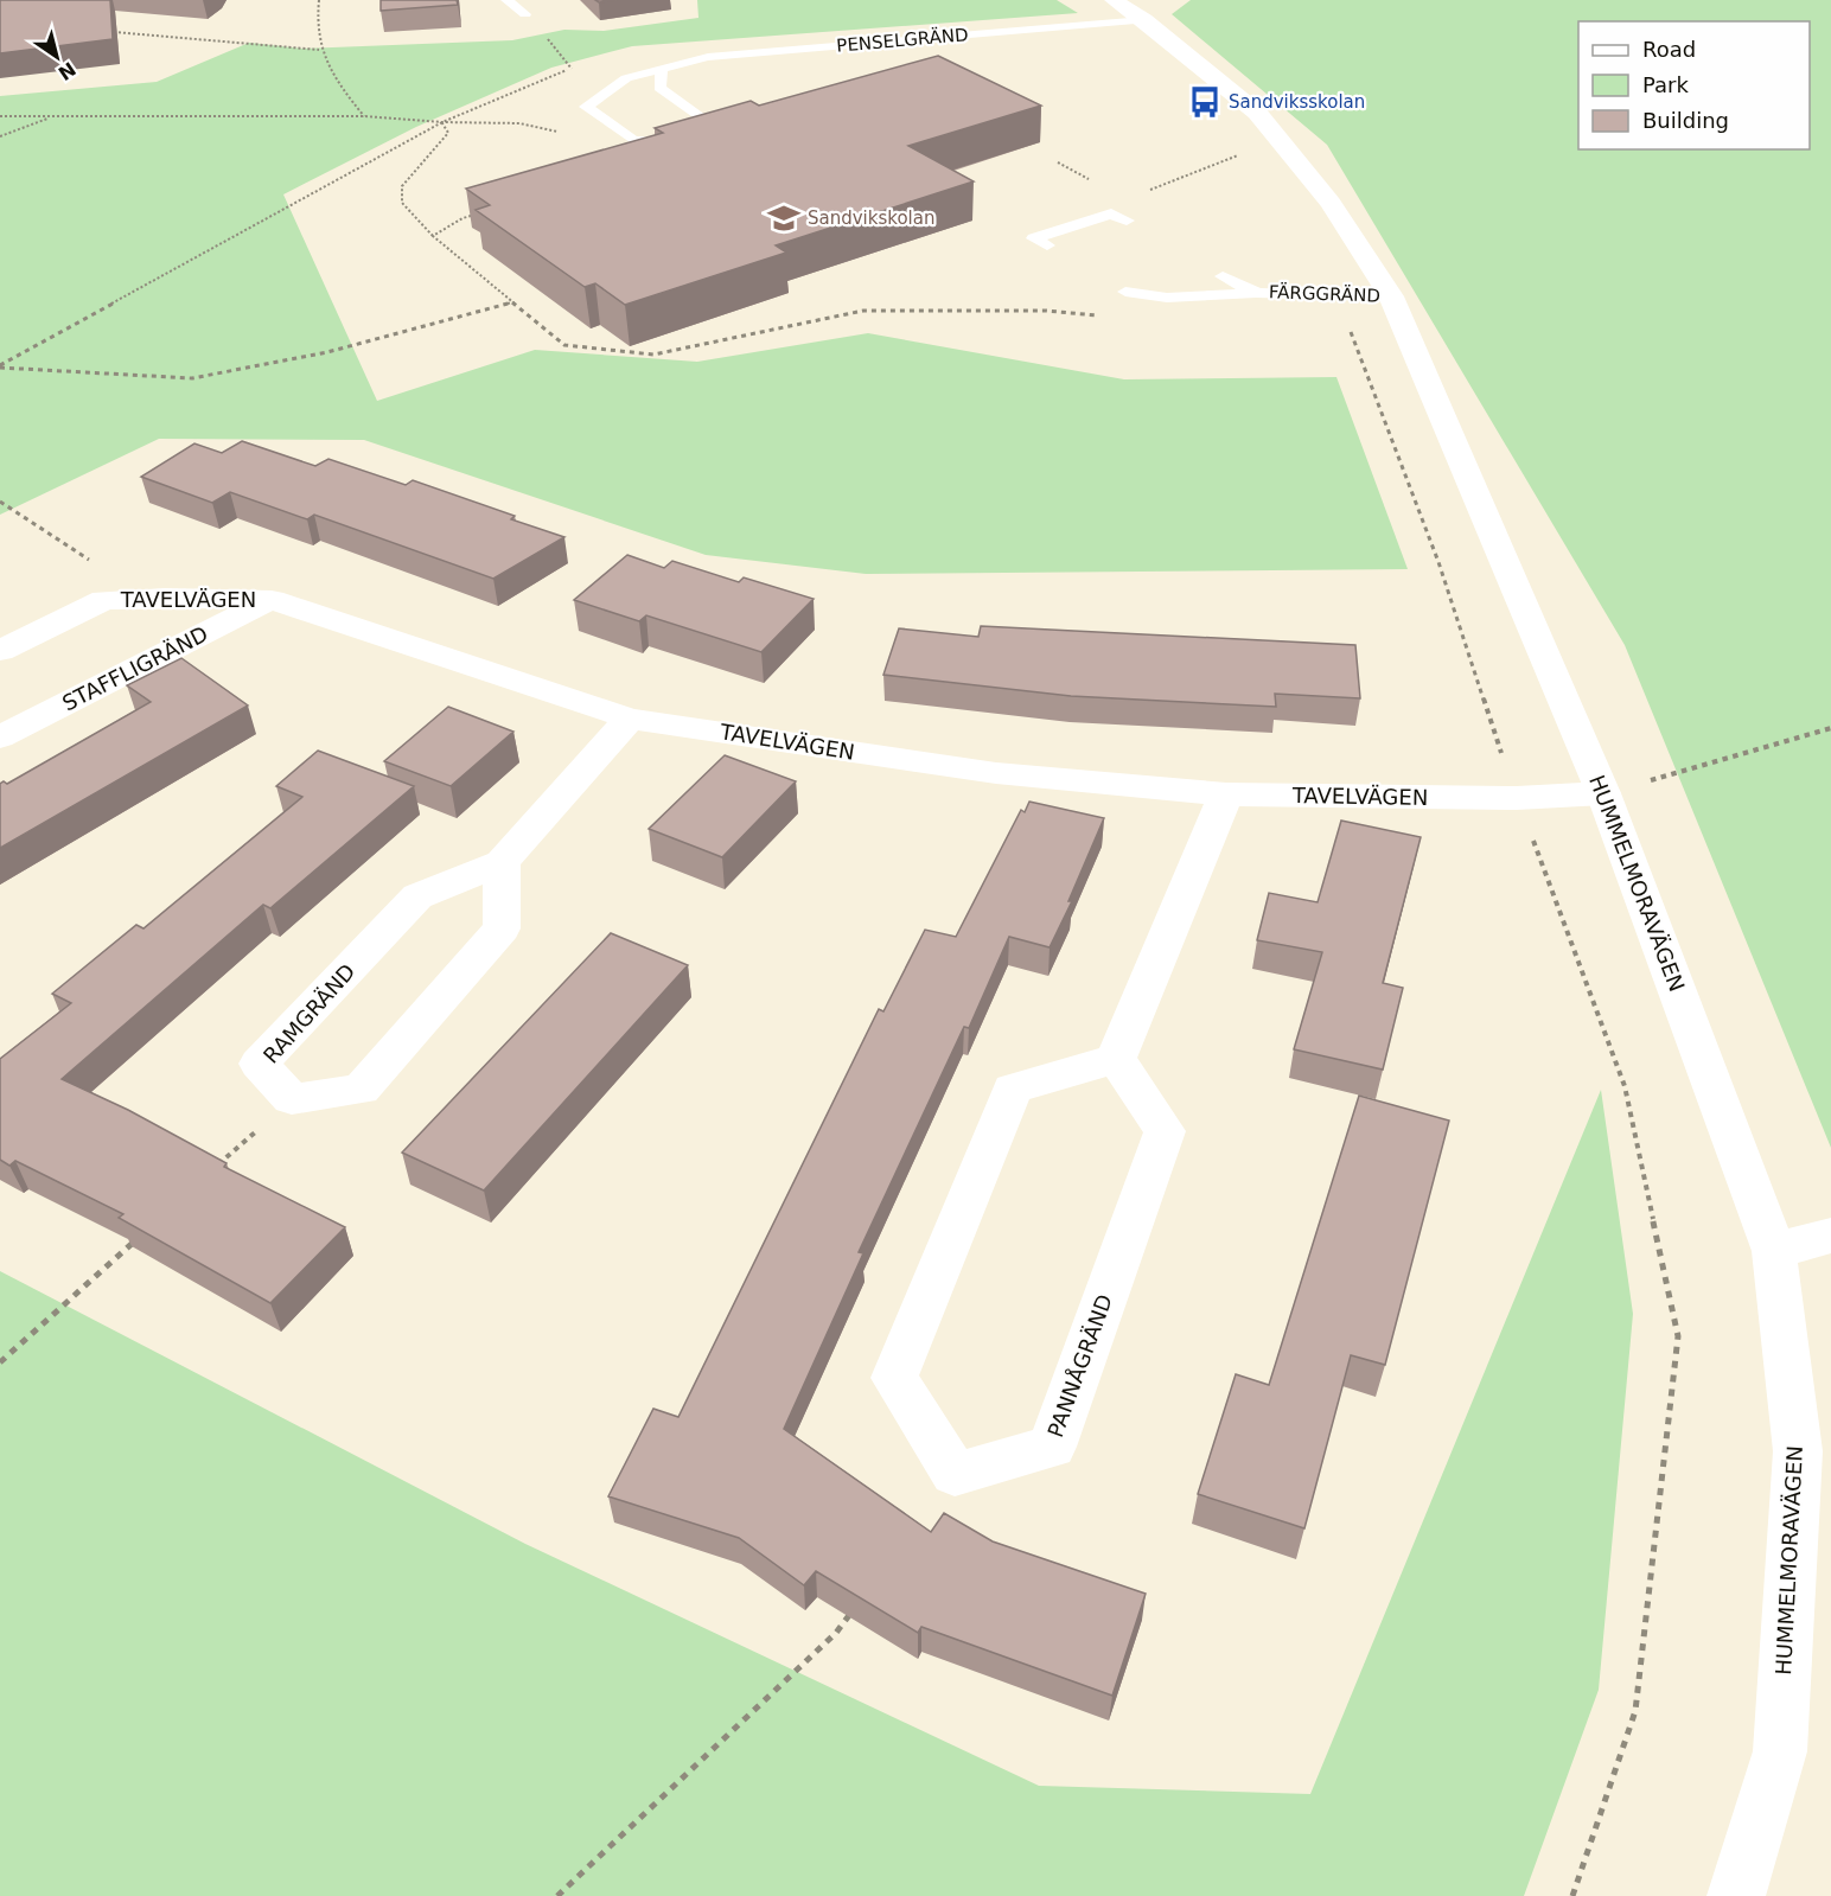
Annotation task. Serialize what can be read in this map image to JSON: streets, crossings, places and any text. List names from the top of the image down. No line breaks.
{"streets":{"street":["TAVELVÄGEN","STAFFLIGRÄND","HUMMELMORAVÄGEN","RAMGRÄND","PANNÅGRÄND"],"lane":["PENSELGRÄND","FÄRGGRÄND"]},"crossings":[["PENSELGRÄND","HUMMELMORAVÄGEN"],["FÄRGGRÄND","HUMMELMORAVÄGEN"],["TAVELVÄGEN","STAFFLIGRÄND"],["TAVELVÄGEN","HUMMELMORAVÄGEN"],["TAVELVÄGEN","RAMGRÄND"]],"places":{"bus stop":["Sandviksskolan"],"school or university":["Sandvikskolan"]},"legend":["Road","Park","Building"],"north":"bottom right"}
